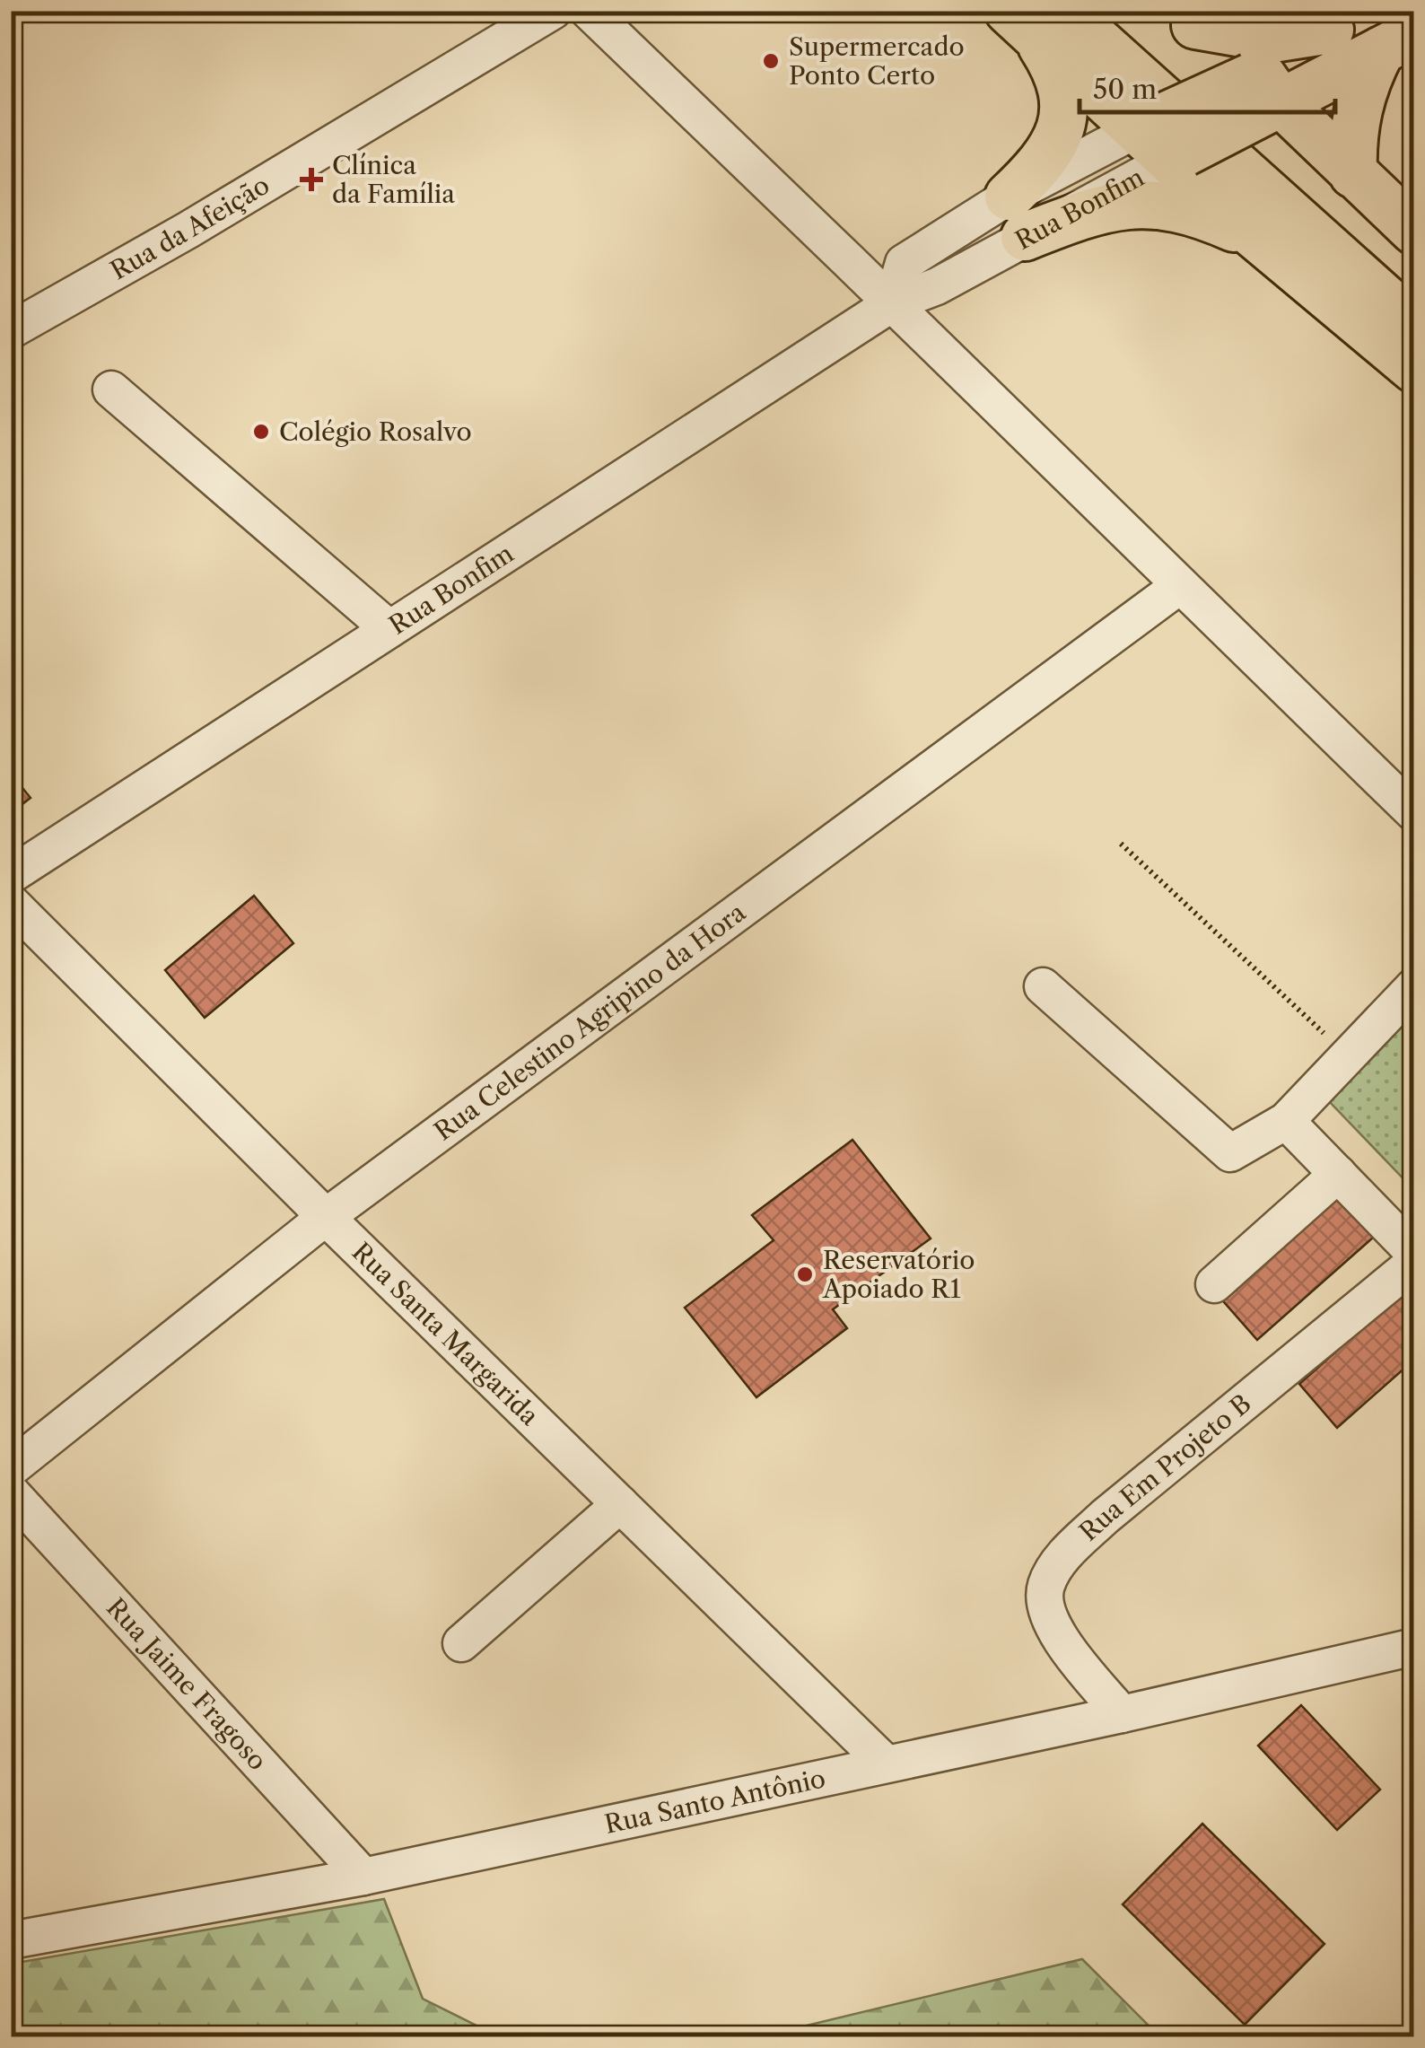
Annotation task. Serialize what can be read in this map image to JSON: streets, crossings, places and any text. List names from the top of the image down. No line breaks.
{"streets":{"street":["Rua Bonfim","Rua da Afeição","Rua Celestino Agripino da Hora","Rua Santa Margarida","Rua Em Projeto B","Rua Jaime Fragoso","Rua Santo Antônio"]},"crossings":[["Rua Celestino Agripino da Hora","Rua Santa Margarida"],["Rua Santa Margarida","Rua Santo Antônio"],["Rua Em Projeto B","Rua Santo Antônio"],["Rua Jaime Fragoso","Rua Santo Antônio"]],"places":{"other":["Supermercado Ponto Certo","Colégio Rosalvo","Reservatório Apoiado R1"],"health":["Clínica da Família"]},"scale_bar":"50 m"}
